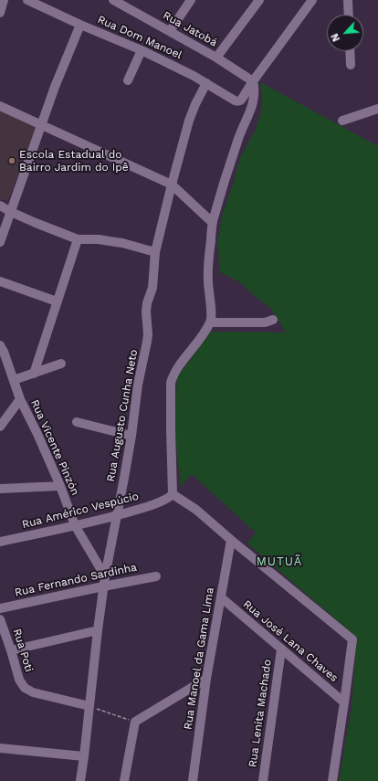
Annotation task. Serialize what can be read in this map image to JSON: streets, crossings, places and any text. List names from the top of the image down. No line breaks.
{"streets":{"street":["Rua Jatobá","Rua Dom Manoel","Rua Augusto Cunha Neto","Rua Vicente Pinzón","Rua Américo Vespúcio","Rua Fernando Sardinha","Rua José Lana Chaves","Rua Poti","Rua Manoel da Gama Lima","Rua Lenita Machado"]},"crossings":[["Rua Jatobá","Rua Dom Manoel"],["Rua Dom Manoel","Rua Augusto Cunha Neto"],["Rua Augusto Cunha Neto","Rua Vicente Pinzón"],["Rua Augusto Cunha Neto","Rua Américo Vespúcio"],["Rua Augusto Cunha Neto","Rua Fernando Sardinha"],["Rua Augusto Cunha Neto","Rua Poti"],["Rua Vicente Pinzón","Rua Américo Vespúcio"],["Rua José Lana Chaves","Rua Manoel da Gama Lima"],["Rua José Lana Chaves","Rua Lenita Machado"]],"districts":["MUTUÃ"],"places":["Escola Estadual do Bairro Jardim do Ipê"],"north":"bottom left"}
